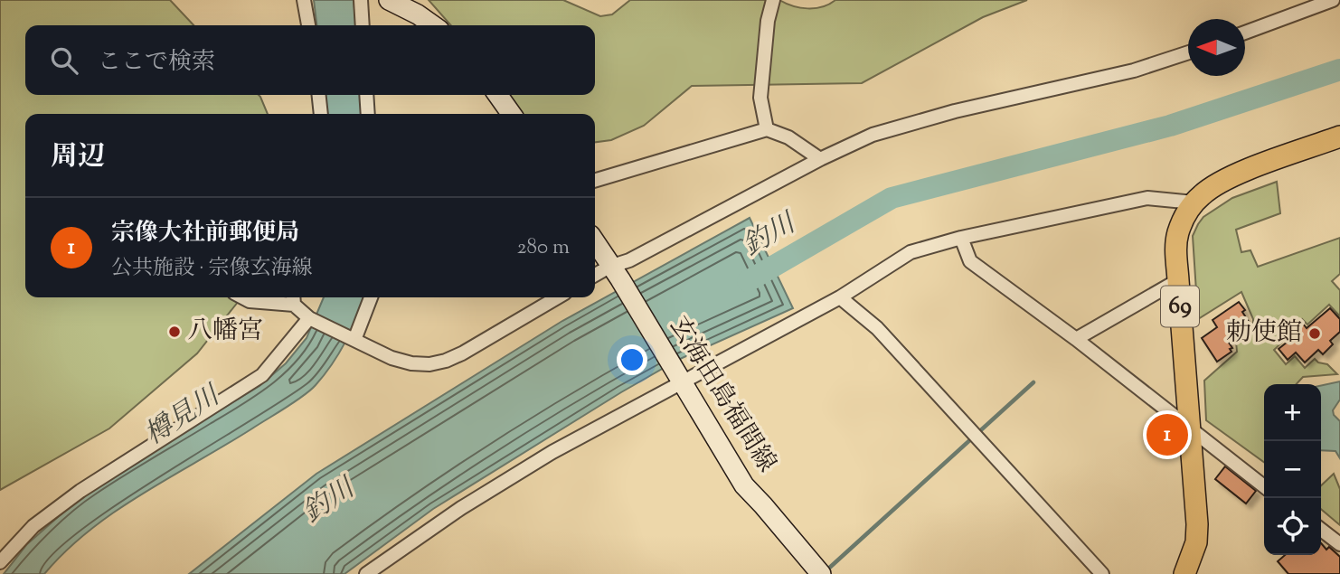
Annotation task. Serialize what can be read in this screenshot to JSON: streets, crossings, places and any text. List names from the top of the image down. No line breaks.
{"streets":{"main road":["69","玄海田島福間線"]},"water":["釣川","樽見川"],"places":["八幡宮","勅使館"],"north":"left","page":{"search":"ここで検索","heading":"周辺","list":[{"mark":"1","name":"宗像大社前郵便局","note":"公共施設 · 宗像玄海線","value":"280 m"}],"map_buttons":["+","−"],"pins":"1"}}
